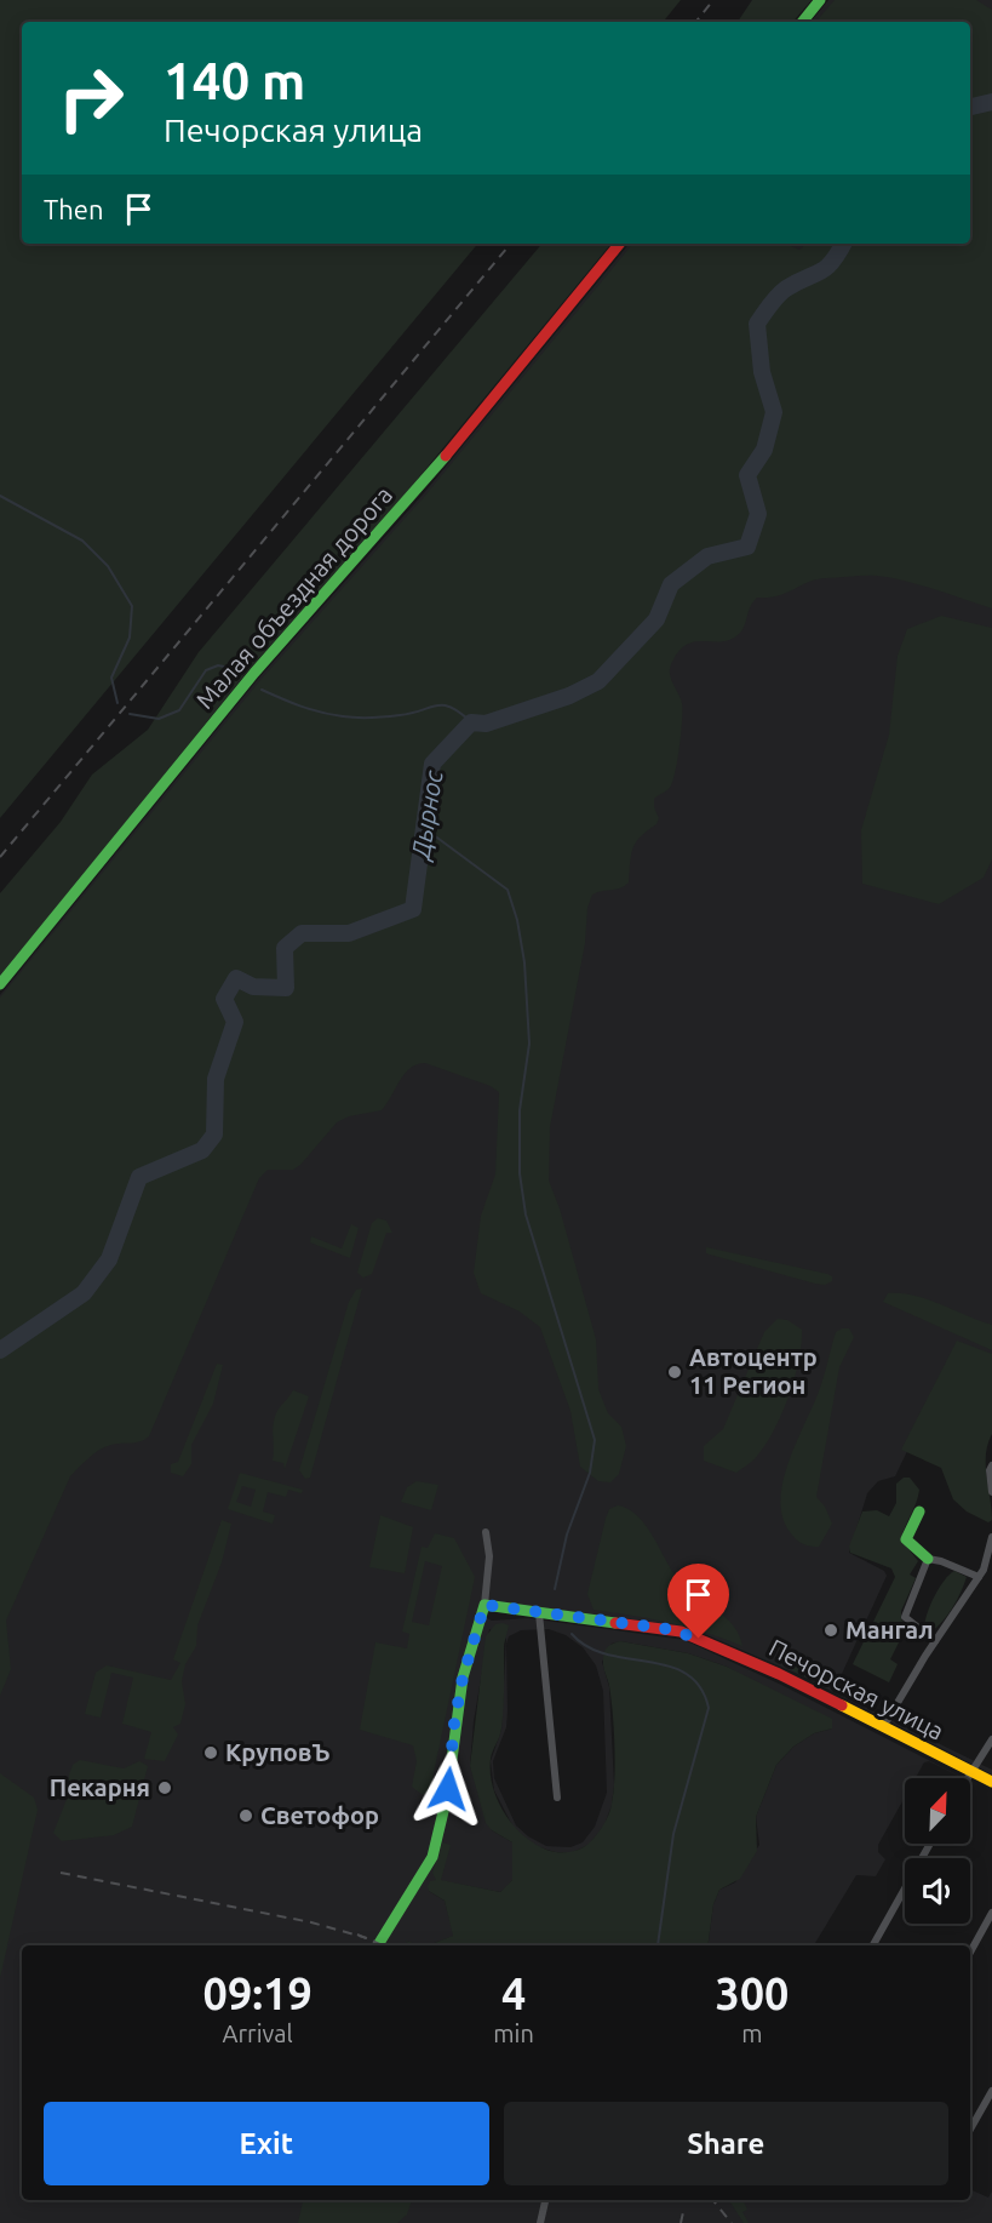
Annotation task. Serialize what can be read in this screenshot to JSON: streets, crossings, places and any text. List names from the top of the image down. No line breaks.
{"streets":{"street":["Малая объездная дорога","Печорская улица"]},"water":["Дырнос"],"places":["Автоцентр 11 Регион","Мангал","КруповЪ","Пекарня","Светофор"],"north":"top right","page":{"turn":["140 m","Печорская улица"],"then":"Then","eta":["09:19","Arrival","4","min","300","m"],"buttons":["Exit","Share"]}}
